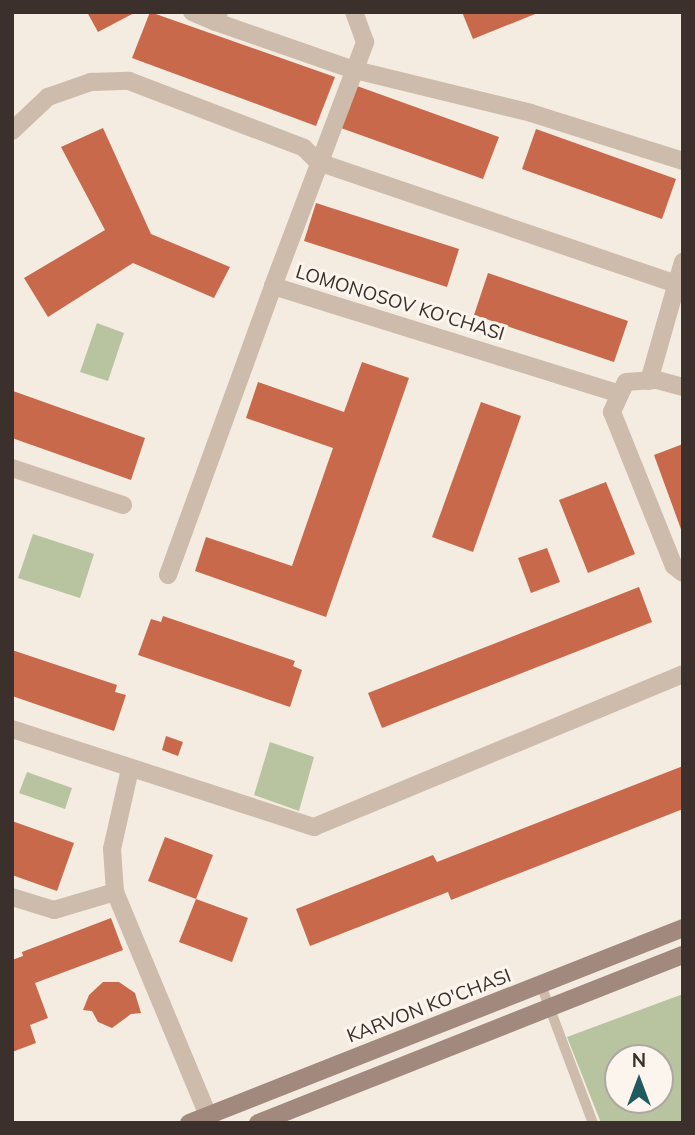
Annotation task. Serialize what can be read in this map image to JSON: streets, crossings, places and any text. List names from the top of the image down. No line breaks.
{"streets":{"main road":["KARVON KO'CHASI"],"street":["LOMONOSOV KO'CHASI"]},"north":"top"}
